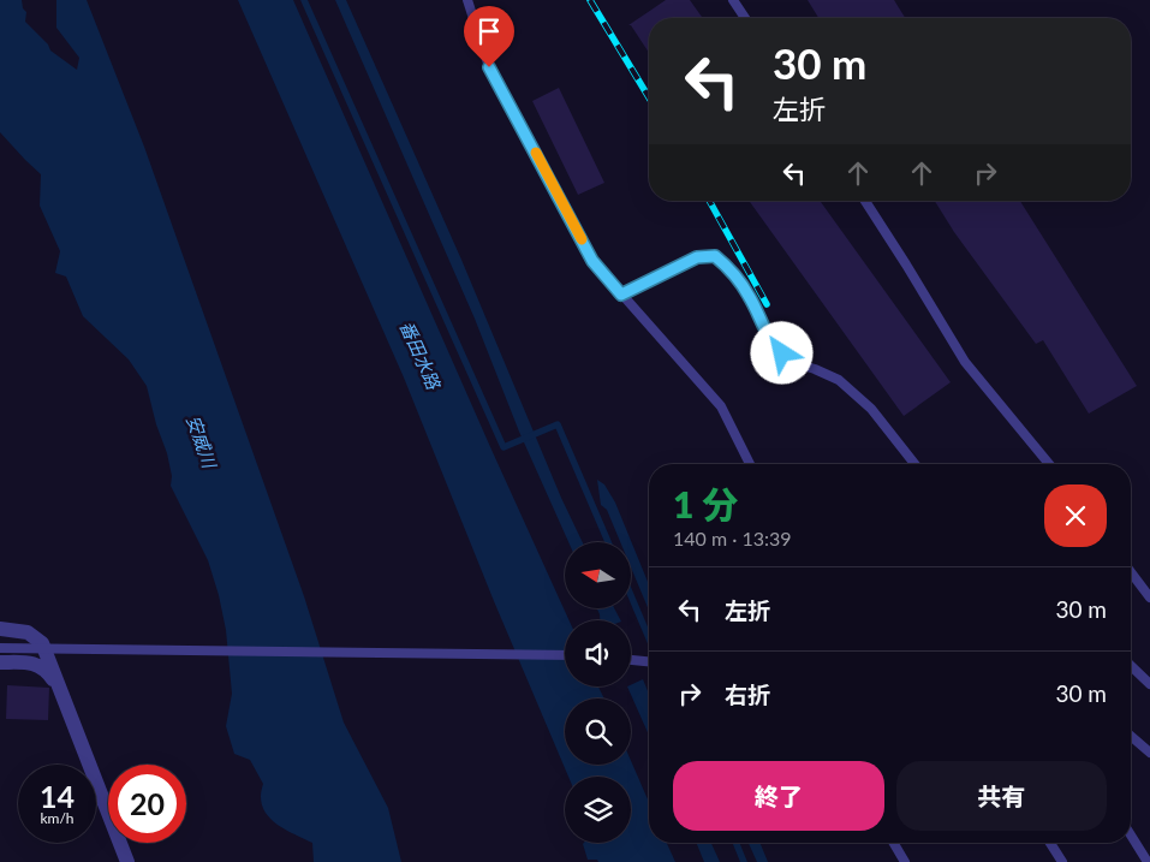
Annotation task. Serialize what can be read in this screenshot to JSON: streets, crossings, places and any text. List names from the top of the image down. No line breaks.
{"water":["番田水路","安威川"],"north":"left","page":{"turn":["30 m","左折"],"heading":["1 分","140 m · 13:39"],"list":[{"name":"左折","value":"30 m"},{"name":"右折","value":"30 m"}],"buttons":["終了","共有"],"speed":"14 km/h","limit":"20"}}
